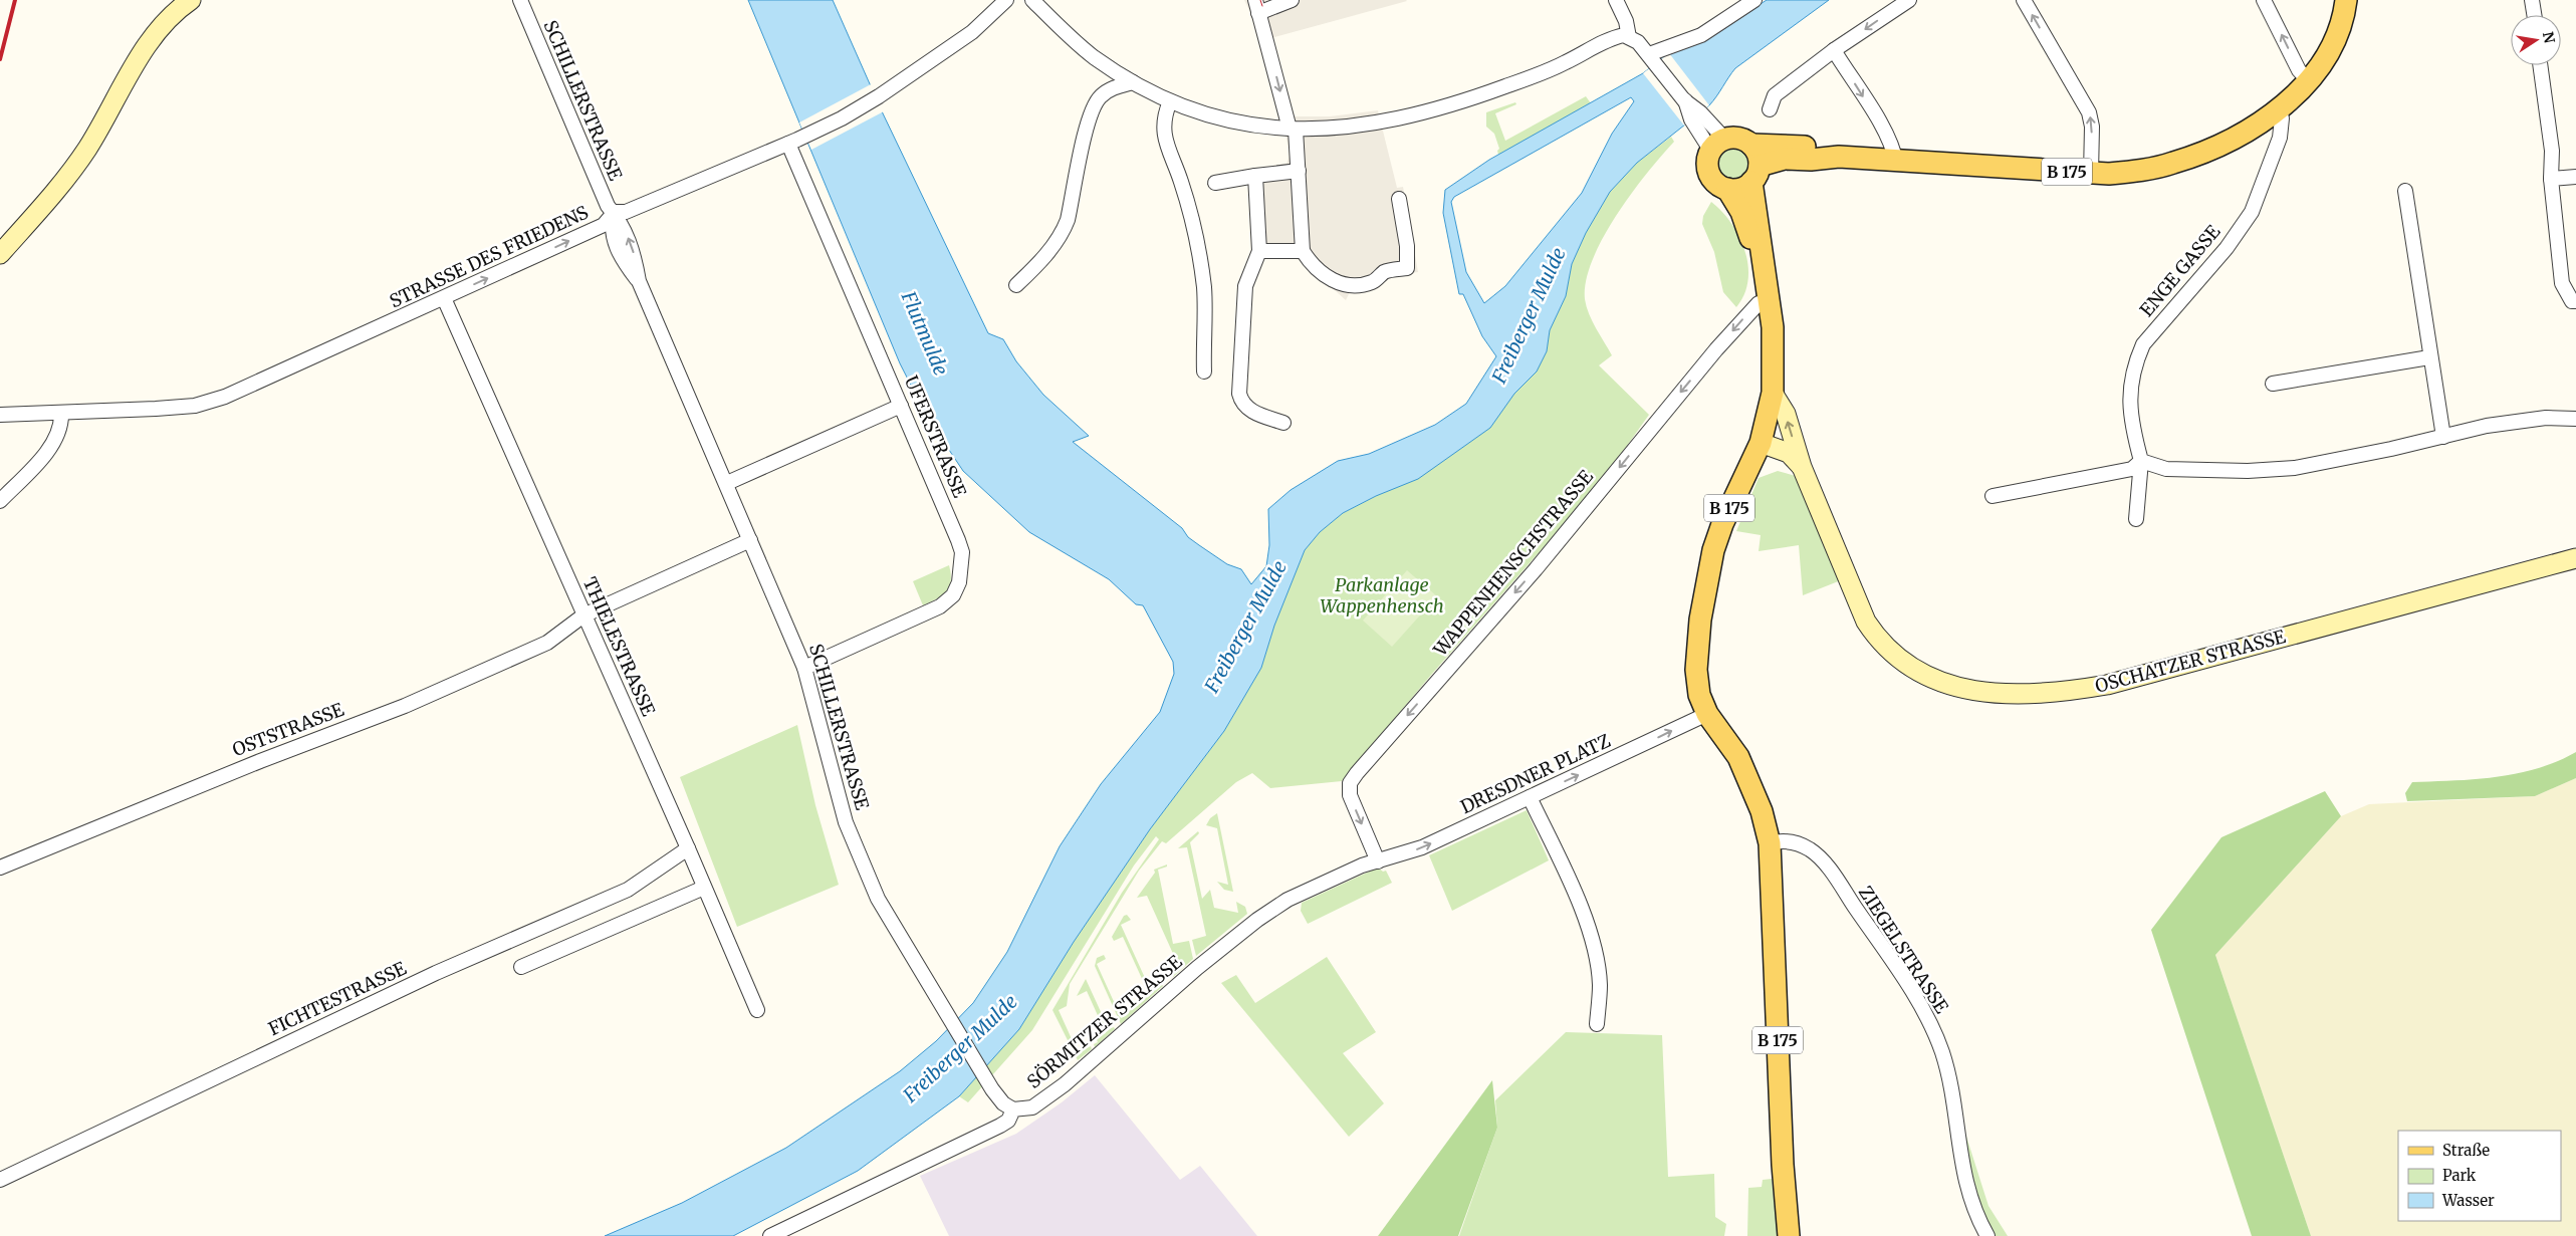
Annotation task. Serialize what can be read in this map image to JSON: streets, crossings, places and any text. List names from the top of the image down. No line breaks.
{"streets":{"main road":["B 175","OSCHATZER STRASSE"],"street":["SCHILLERSTRASSE","STRASSE DES FRIEDENS","ENGE GASSE","UFERSTRASSE","WAPPENHENSCHSTRASSE","THIELESTRASSE","OSTSTRASSE","DRESDNER PLATZ","ZIEGELSTRASSE","FICHTESTRASSE","SÖRMITZER STRASSE"]},"crossings":[["SCHILLERSTRASSE","STRASSE DES FRIEDENS"],["SCHILLERSTRASSE","UFERSTRASSE"],["SCHILLERSTRASSE","OSTSTRASSE"],["SCHILLERSTRASSE","SÖRMITZER STRASSE"],["B 175","ENGE GASSE"],["B 175","WAPPENHENSCHSTRASSE"],["B 175","OSCHATZER STRASSE"],["B 175","DRESDNER PLATZ"],["B 175","ZIEGELSTRASSE"],["STRASSE DES FRIEDENS","UFERSTRASSE"],["STRASSE DES FRIEDENS","THIELESTRASSE"],["WAPPENHENSCHSTRASSE","DRESDNER PLATZ"],["WAPPENHENSCHSTRASSE","SÖRMITZER STRASSE"],["THIELESTRASSE","OSTSTRASSE"],["THIELESTRASSE","FICHTESTRASSE"],["DRESDNER PLATZ","SÖRMITZER STRASSE"]],"one_way":["WAPPENHENSCHSTRASSE","DRESDNER PLATZ"],"water":["Freiberger Mulde","Flutmulde"],"parks":["Parkanlage Wappenhensch"],"legend":["Straße","Park","Wasser"],"north":"right"}
